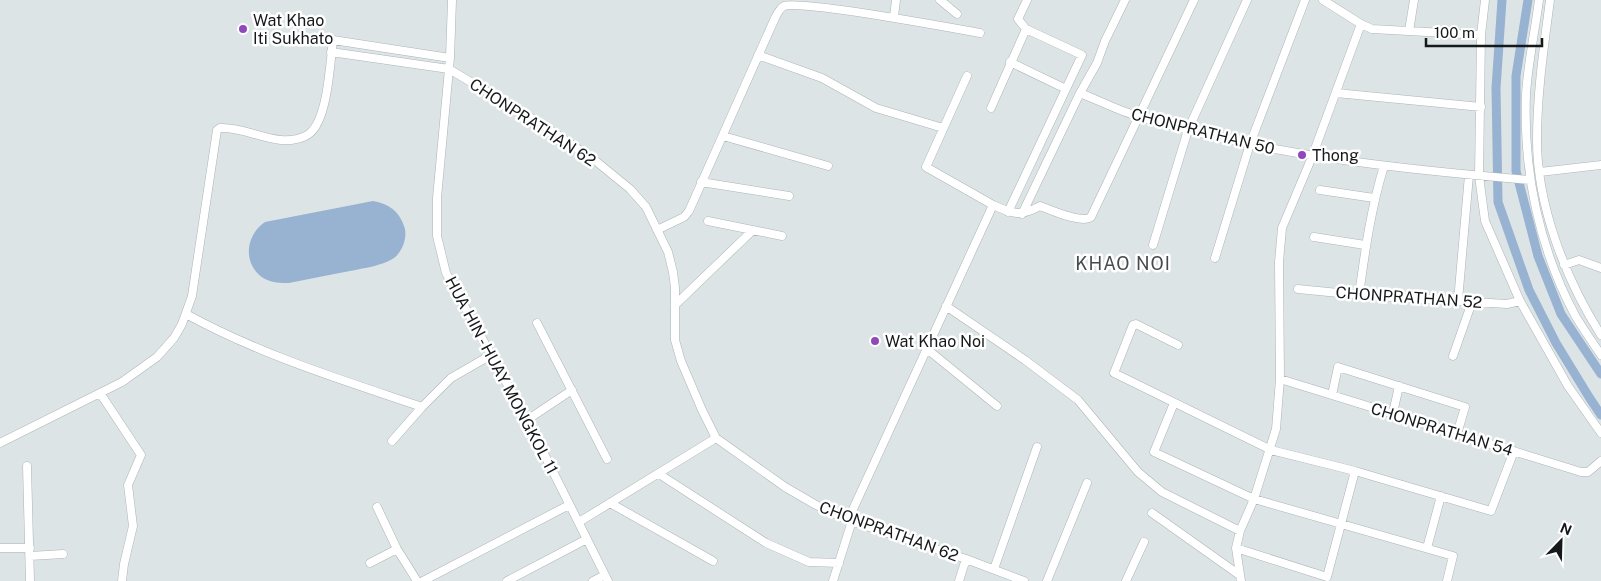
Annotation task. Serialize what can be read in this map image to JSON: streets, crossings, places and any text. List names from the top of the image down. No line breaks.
{"streets":{"street":["CHONPRATHAN 62","CHONPRATHAN 50","CHONPRATHAN 52","HUA HIN - HUAY MONGKOL 11","CHONPRATHAN 54"]},"crossings":[["CHONPRATHAN 62","HUA HIN - HUAY MONGKOL 11"]],"districts":["KHAO NOI"],"places":["Wat Khao Iti Sukhato","Thong","Wat Khao Noi"],"scale_bar":"100 m","north":"top right"}
